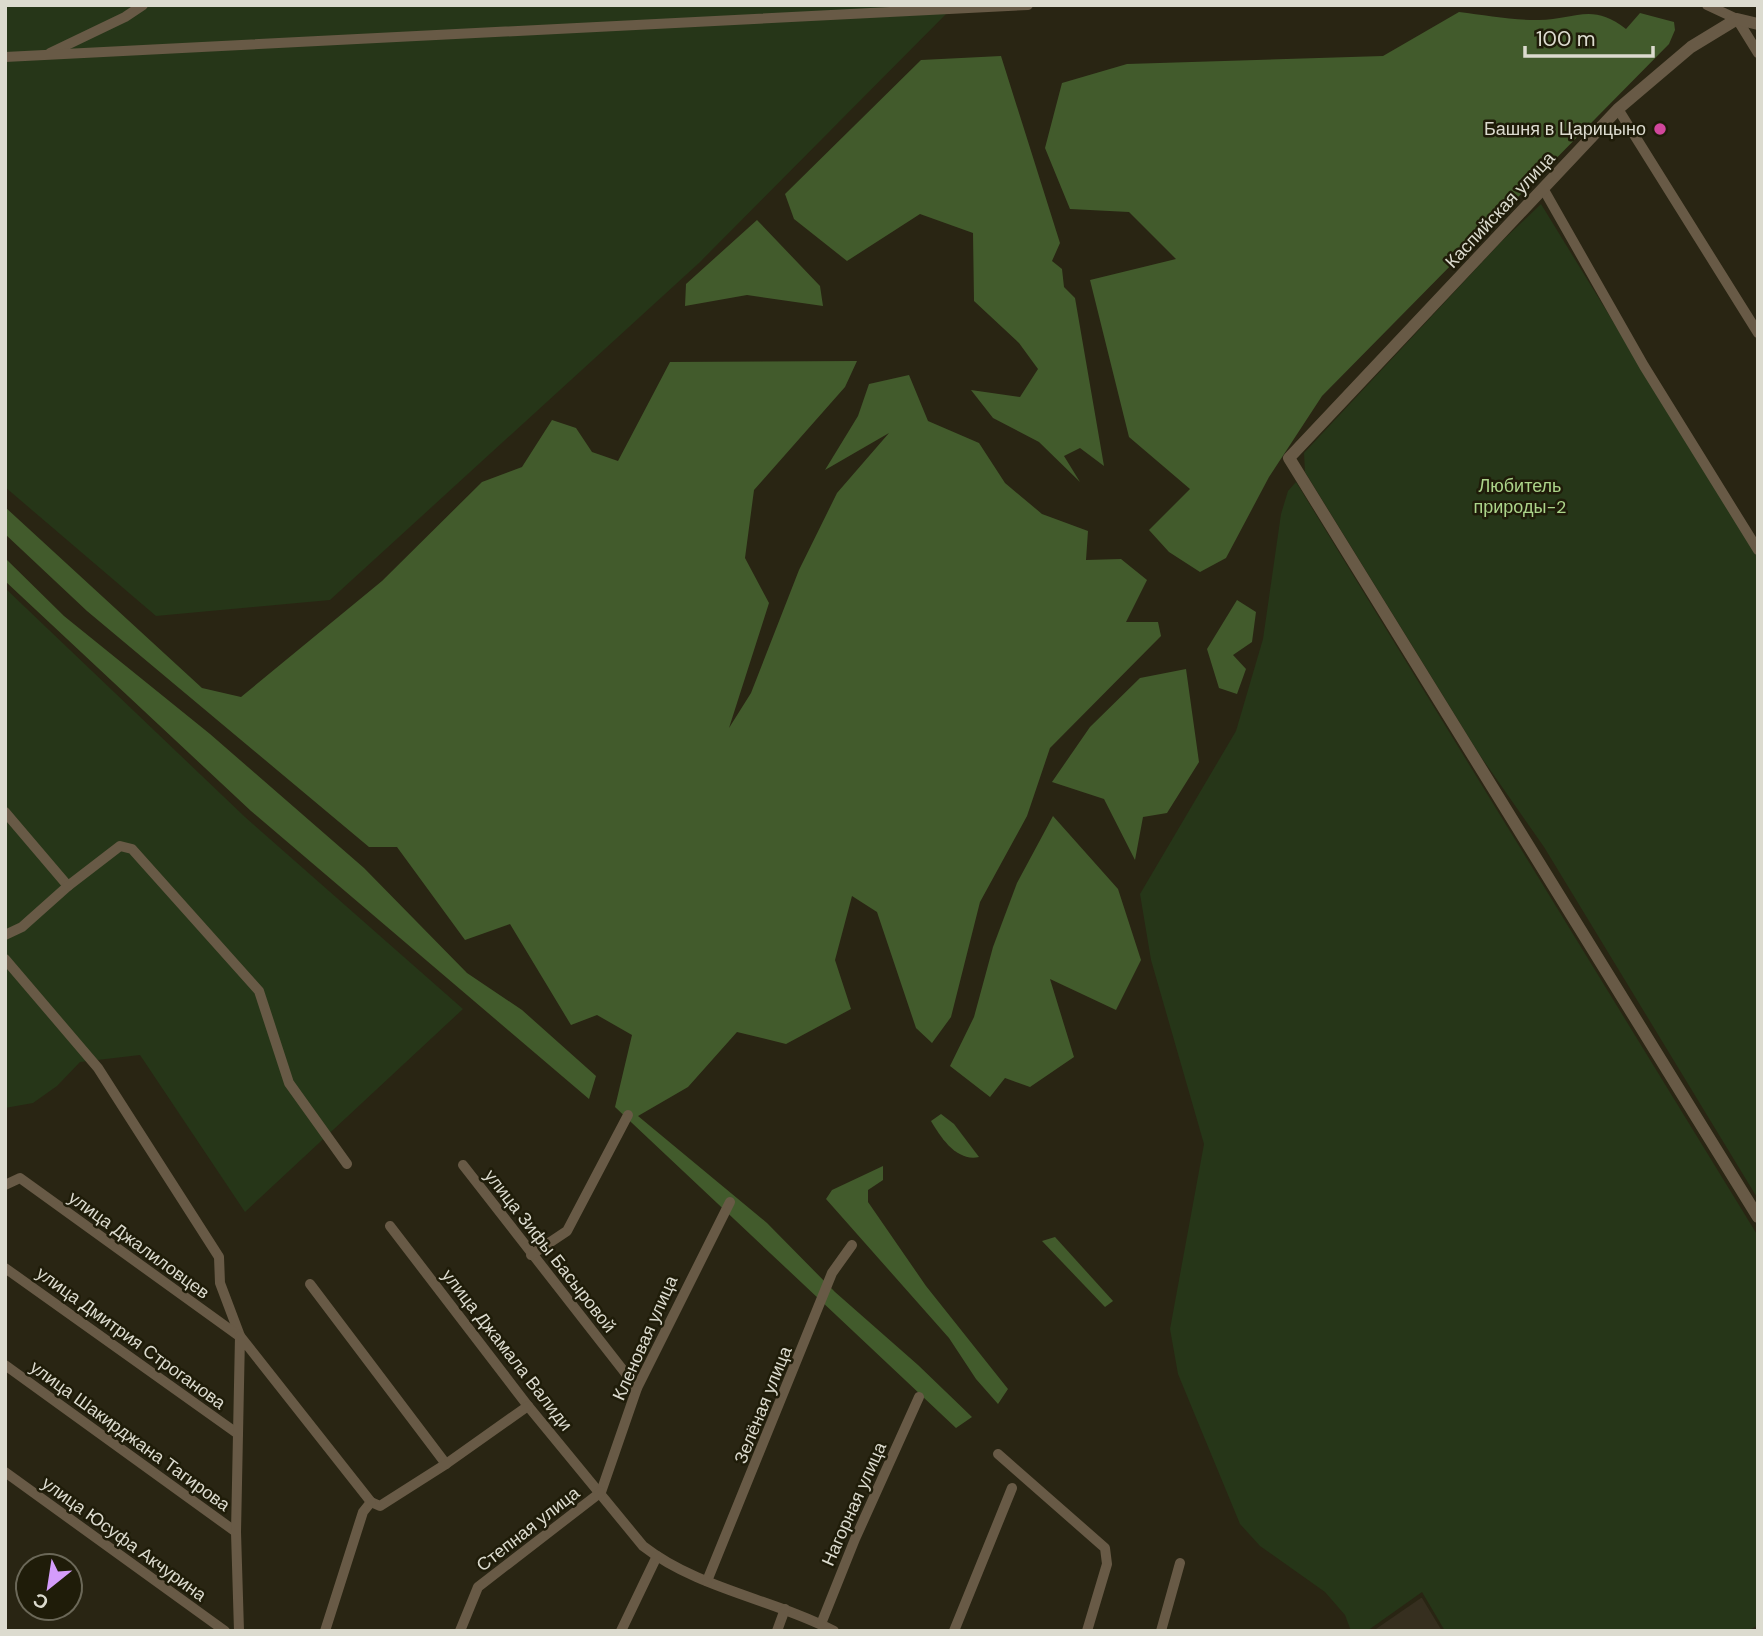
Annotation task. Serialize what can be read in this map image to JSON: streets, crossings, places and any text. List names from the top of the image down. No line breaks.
{"streets":{"street":["Каспийская улица","улица Джалиловцев","улица Зифы Басыровой","улица Дмитрия Строганова","Кленовая улица","улица Джамала Валиди","Зелёная улица","улица Шакирджана Тагирова","Нагорная улица","Степная улица","улица Юсуфа Акчурина"]},"crossings":[["улица Зифы Басыровой","Кленовая улица"],["Кленовая улица","улица Джамала Валиди"],["Кленовая улица","Степная улица"],["улица Джамала Валиди","Зелёная улица"],["улица Джамала Валиди","Нагорная улица"],["улица Джамала Валиди","Степная улица"]],"parks":["Любитель природы-2"],"places":["Башня в Царицыно"],"scale_bar":"100 m","north":"bottom left"}
